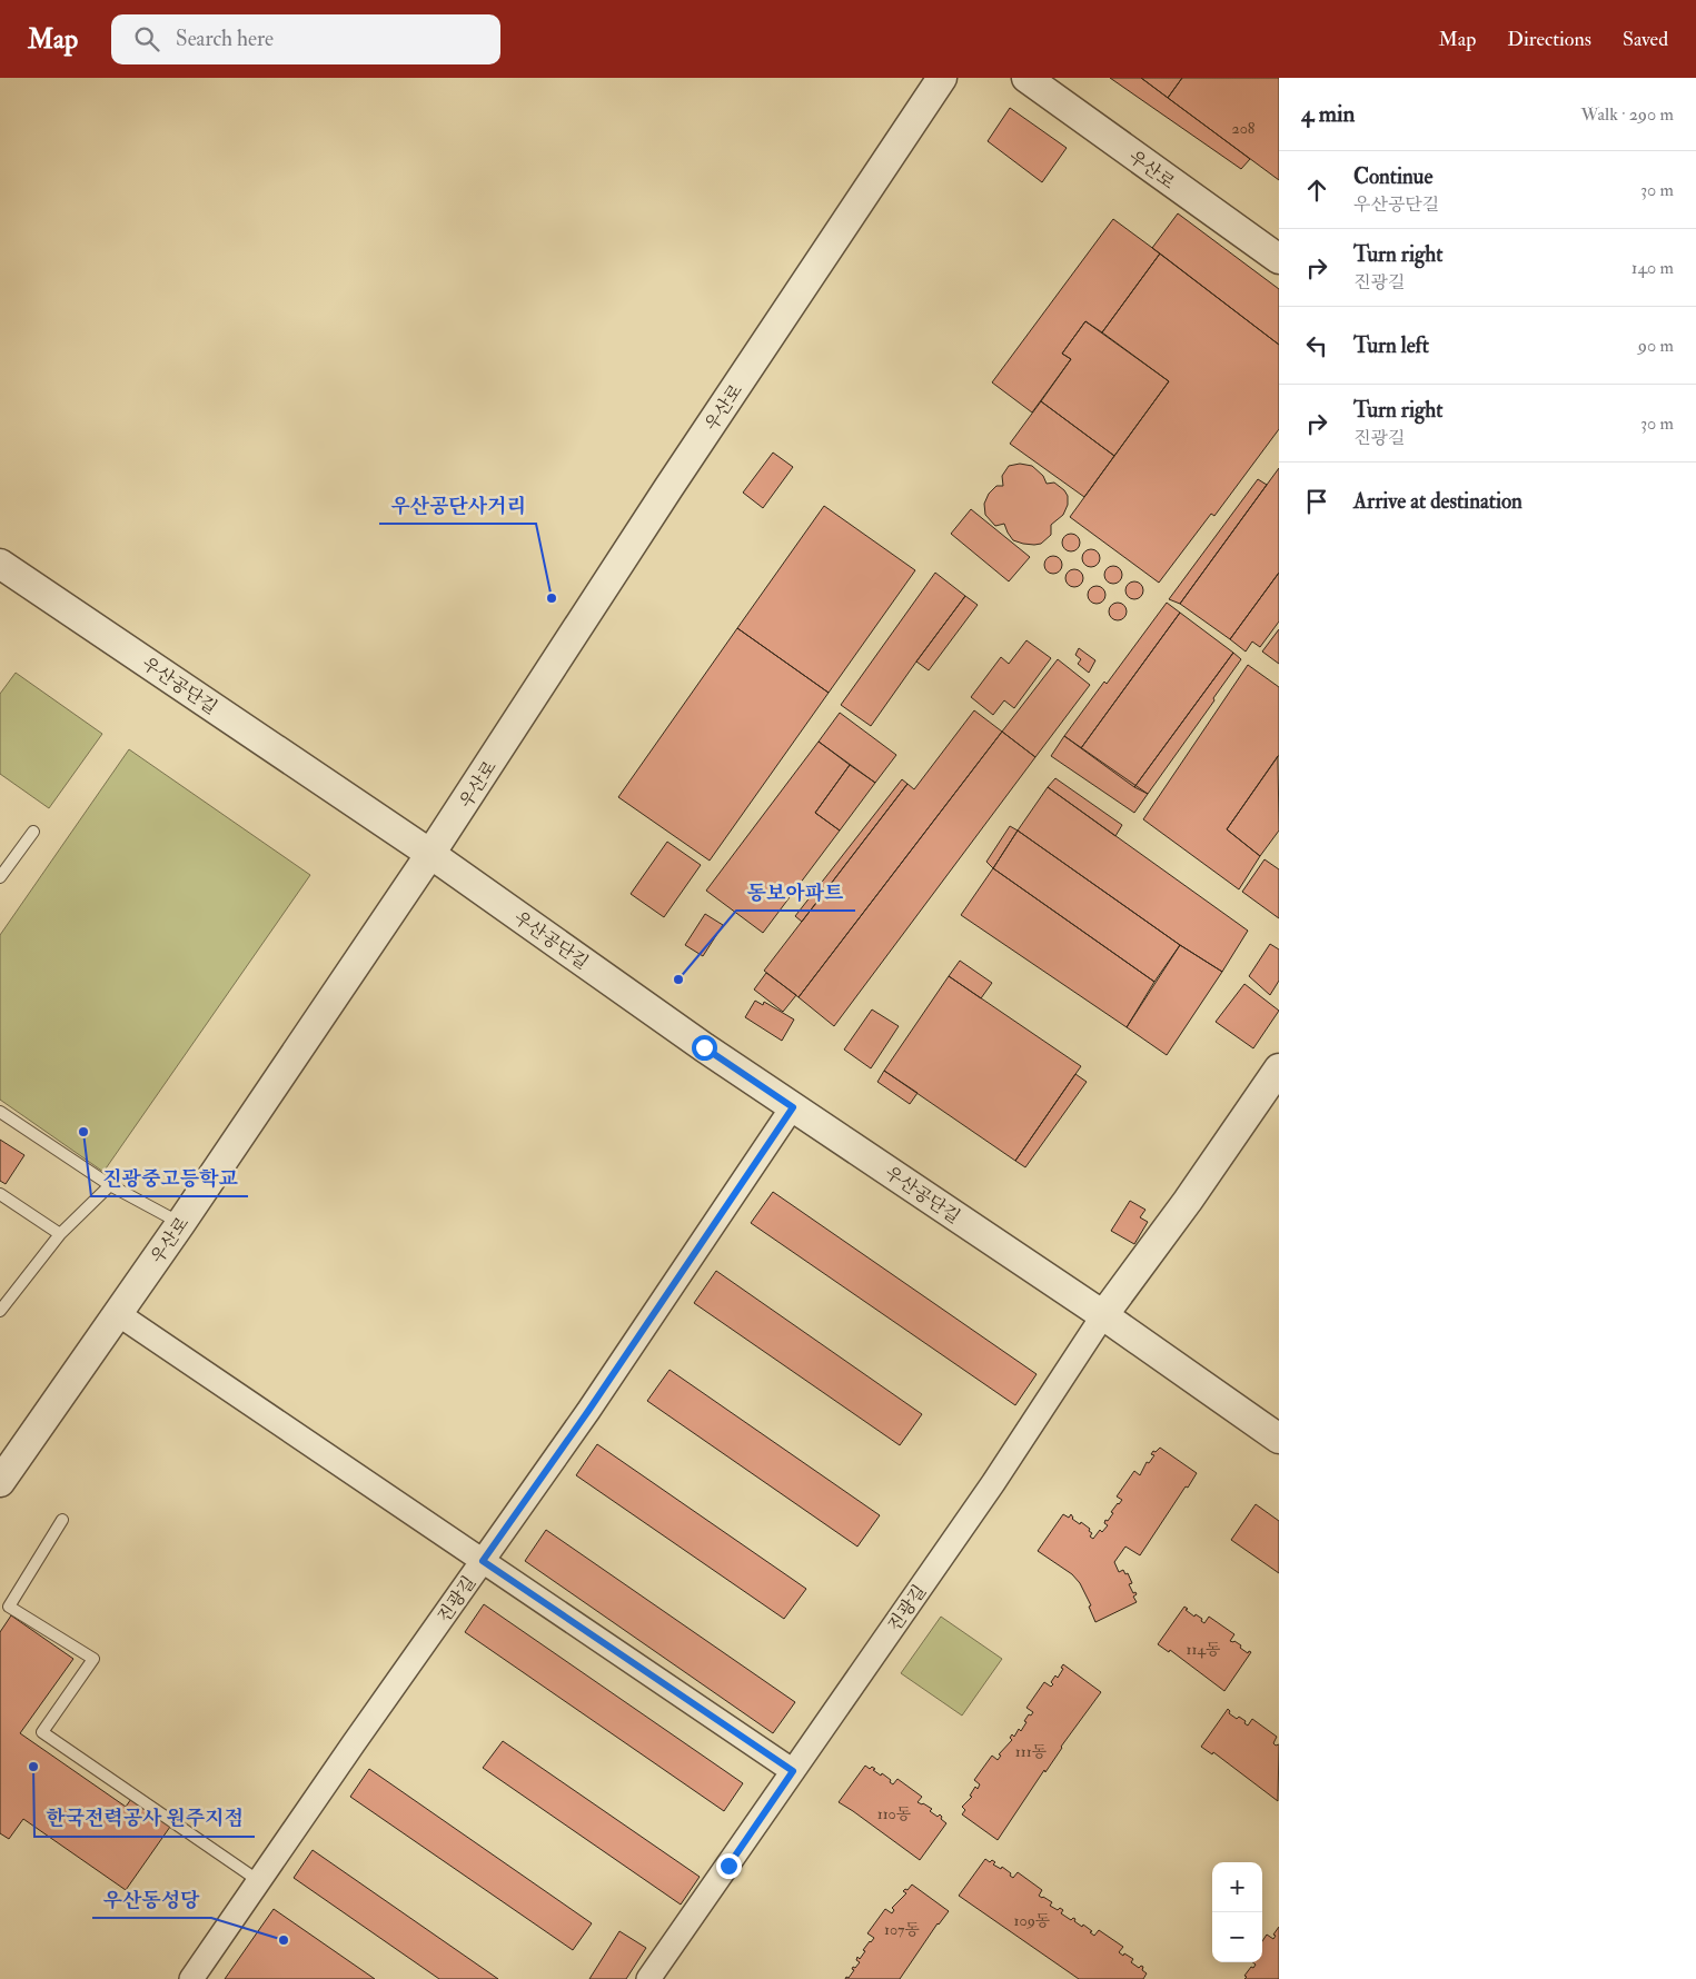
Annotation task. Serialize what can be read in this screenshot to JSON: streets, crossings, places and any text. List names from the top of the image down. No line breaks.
{"streets":{"street":["우산로","우산공단길","진광길"]},"crossings":[["우산로","우산공단길"],["우산공단길","진광길"]],"places":["우산공단사거리","동보아파트","진광중고등학교","한국전력공사 원주지점","우산동성당"],"house_numbers":["208","114동","111동","110동","109동","107동"],"page":{"header":"Map","search":"Search here","nav":["Map","Directions","Saved"],"heading":["4 min","Walk · 290 m"],"list":[["Continue","우산공단길","30 m"],["Turn right","진광길","140 m"],["Turn left","90 m"],["Turn right","진광길","30 m"],"Arrive at destination"],"map_buttons":["+","−"]}}
